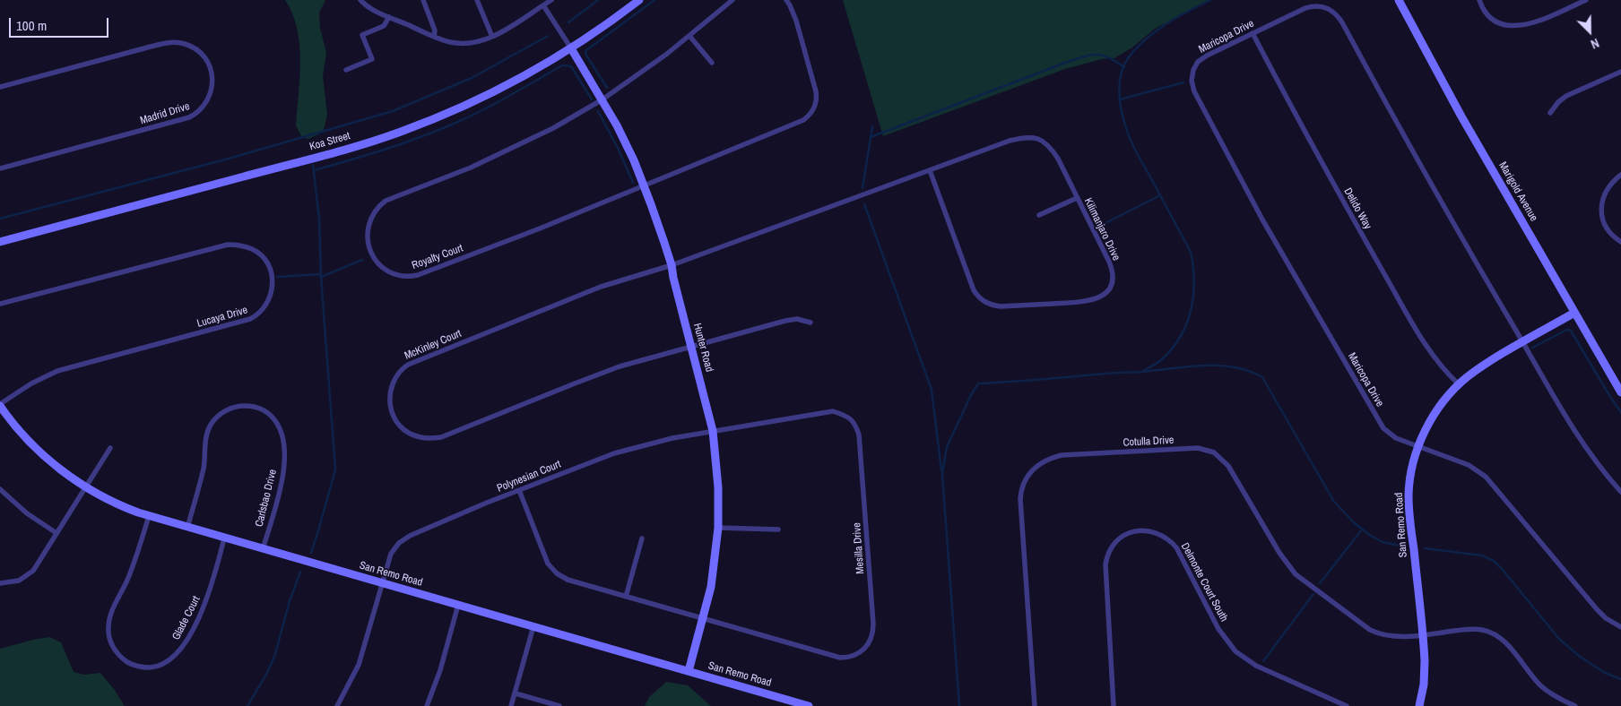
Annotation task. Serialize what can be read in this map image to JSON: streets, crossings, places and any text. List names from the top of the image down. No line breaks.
{"streets":{"street":["Maricopa Drive","Madrid Drive","Koa Street","Marigold Avenue","Delido Way","Kilimanjaro Drive","Royalty Court","Lucaya Drive","McKinley Court","Hunter Road","Cotulla Drive","Polynesian Court","Carlsbao Drive","San Remo Road","Mesilla Drive","Delmonte Court South","Glade Court"]},"crossings":[["Maricopa Drive","Delido Way"],["Maricopa Drive","San Remo Road"],["Koa Street","Hunter Road"],["Marigold Avenue","San Remo Road"],["Delido Way","San Remo Road"],["Kilimanjaro Drive","McKinley Court"],["Kilimanjaro Drive","Hunter Road"],["Royalty Court","Hunter Road"],["Lucaya Drive","San Remo Road"],["McKinley Court","Hunter Road"],["Hunter Road","Polynesian Court"],["Hunter Road","San Remo Road"],["Hunter Road","Mesilla Drive"],["Cotulla Drive","San Remo Road"],["Polynesian Court","San Remo Road"],["Polynesian Court","Mesilla Drive"],["Carlsbao Drive","San Remo Road"],["San Remo Road","Glade Court"]],"scale_bar":"100 m","north":"bottom right"}
